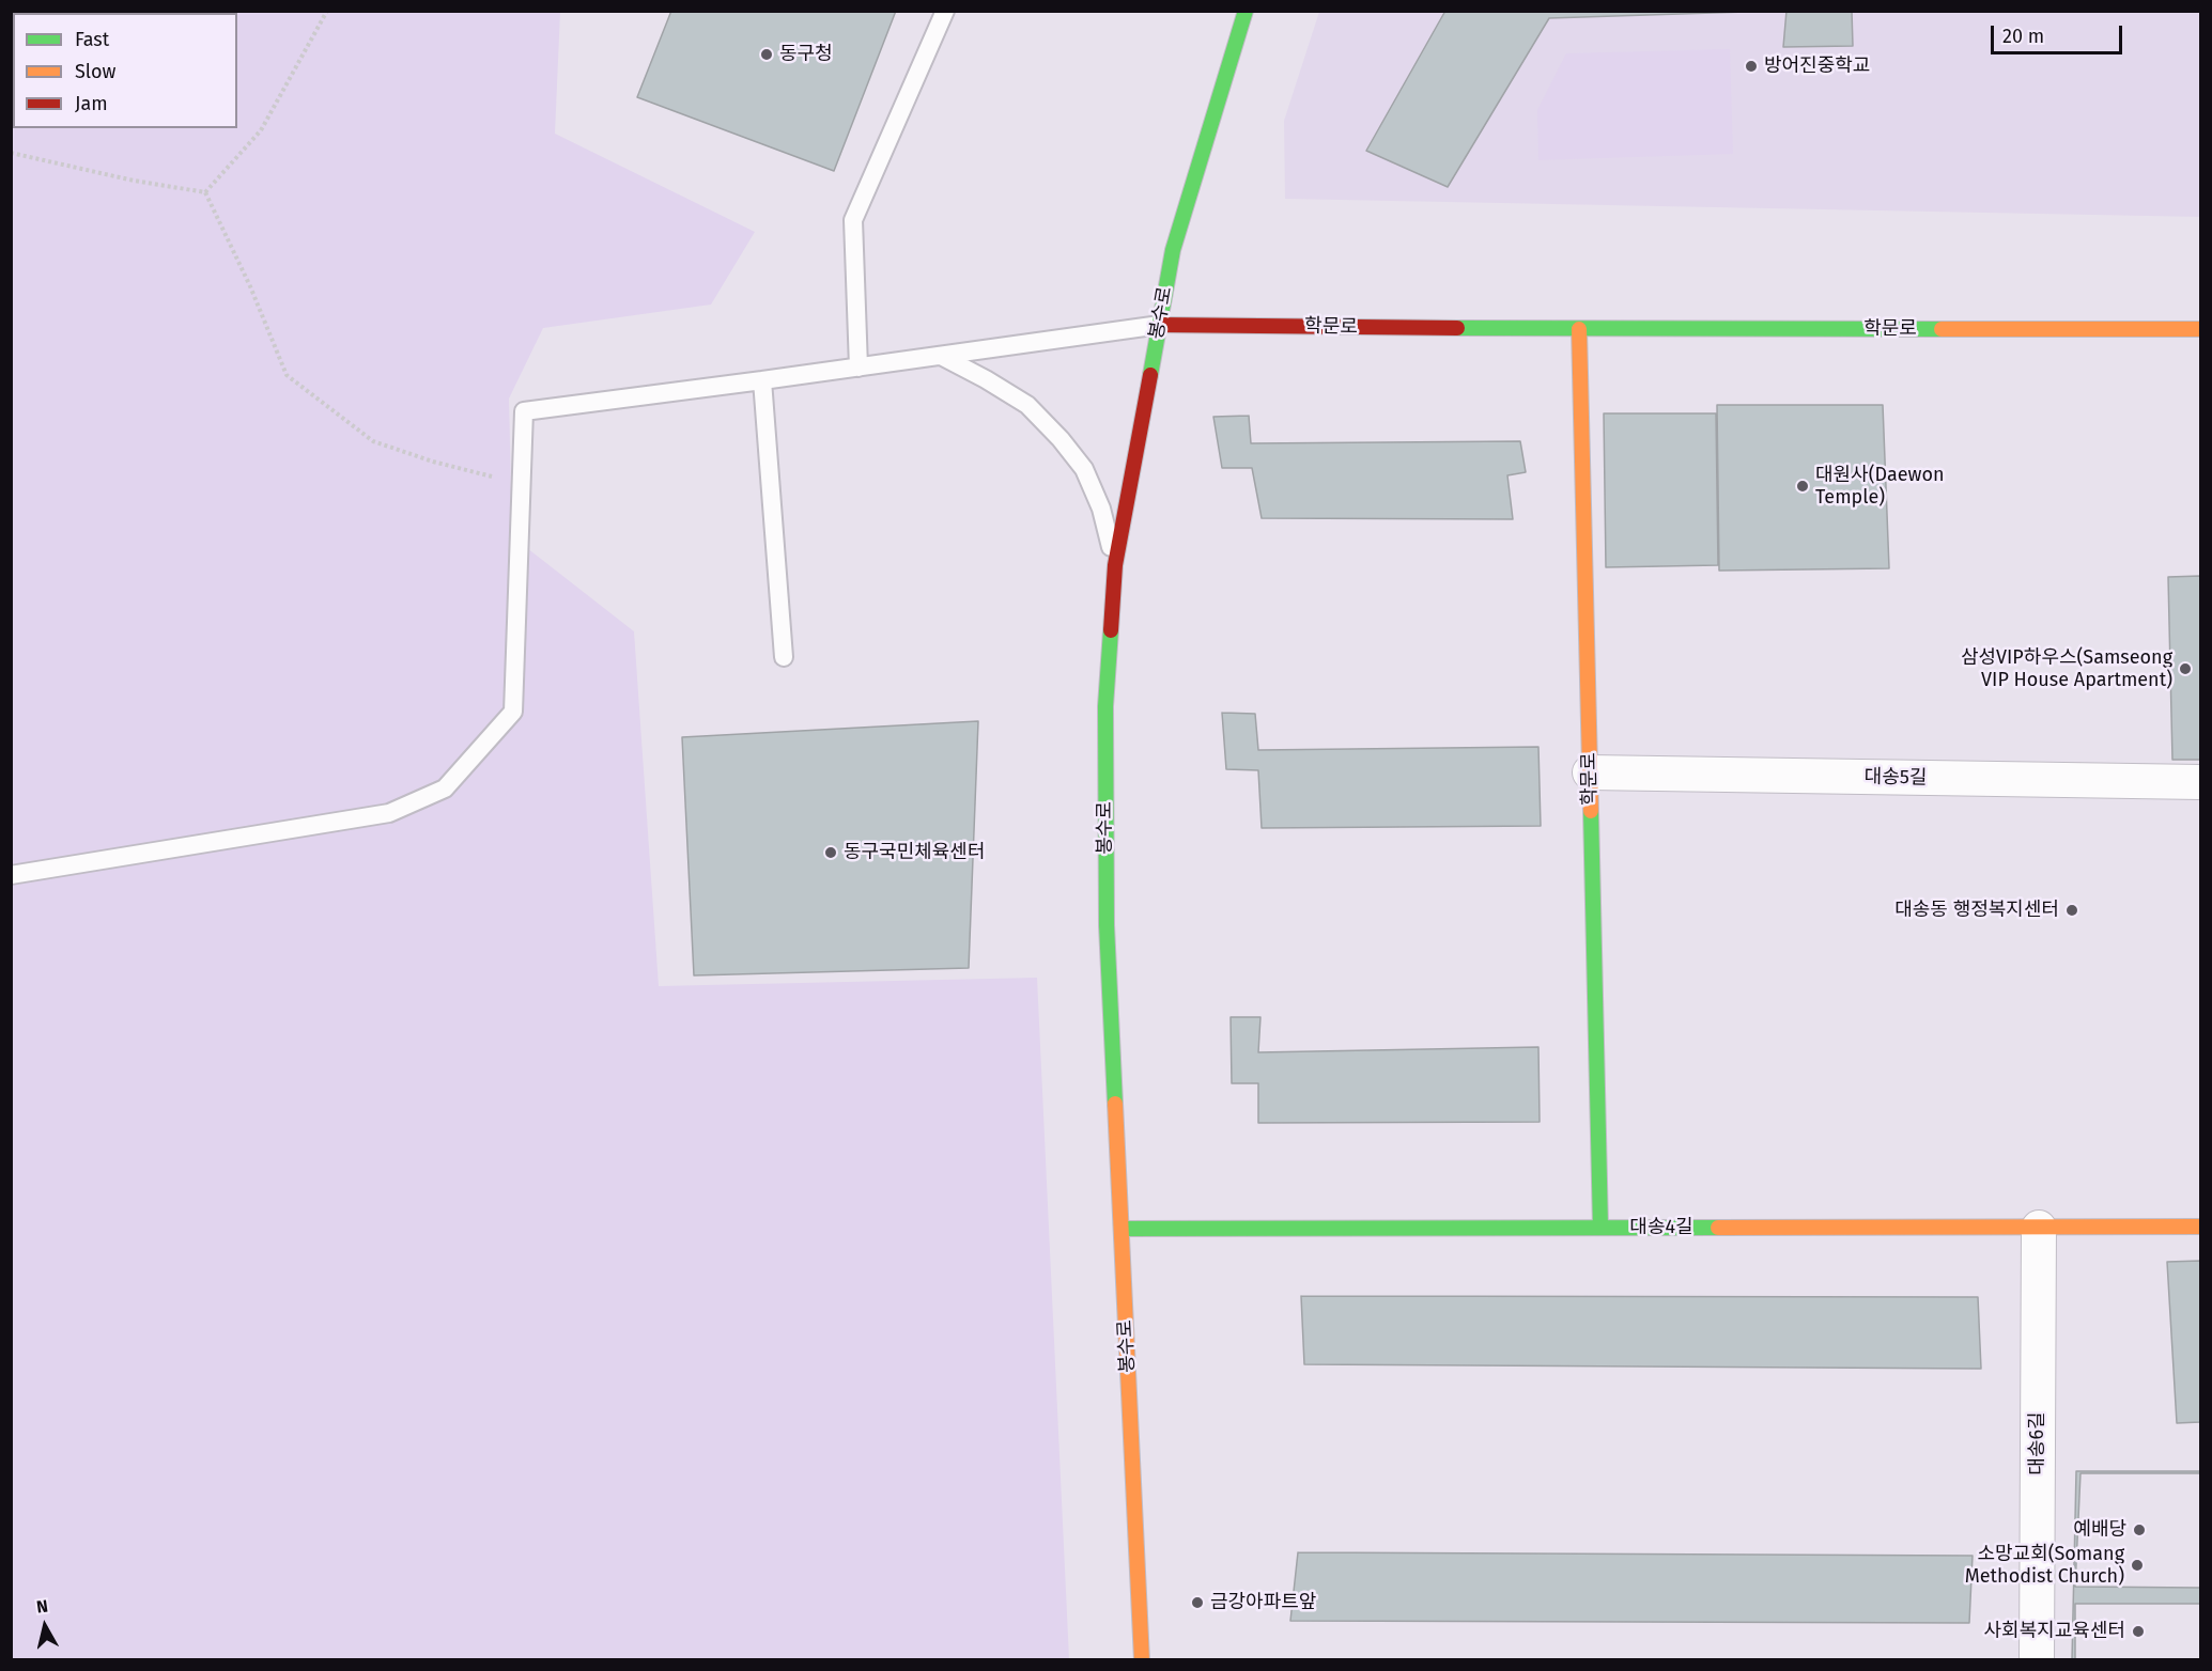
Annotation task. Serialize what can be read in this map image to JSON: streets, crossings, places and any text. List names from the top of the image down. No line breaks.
{"streets":{"street":["봉수로","학문로","대송5길","대송4길","대송6길"]},"crossings":[["봉수로","학문로"],["봉수로","대송4길"],["학문로","대송5길"],["학문로","대송4길"],["대송4길","대송6길"]],"places":["동구청","방어진중학교","대원사(Daewon Temple)","삼성VIP하우스(Samseong VIP House Apartment)","동구국민체육센터","대송동 행정복지센터","예배당","소망교회(Somang Methodist Church)","금강아파트앞","사회복지교육센터"],"legend":["Fast","Slow","Jam"],"scale_bar":"20 m","north":"top"}
